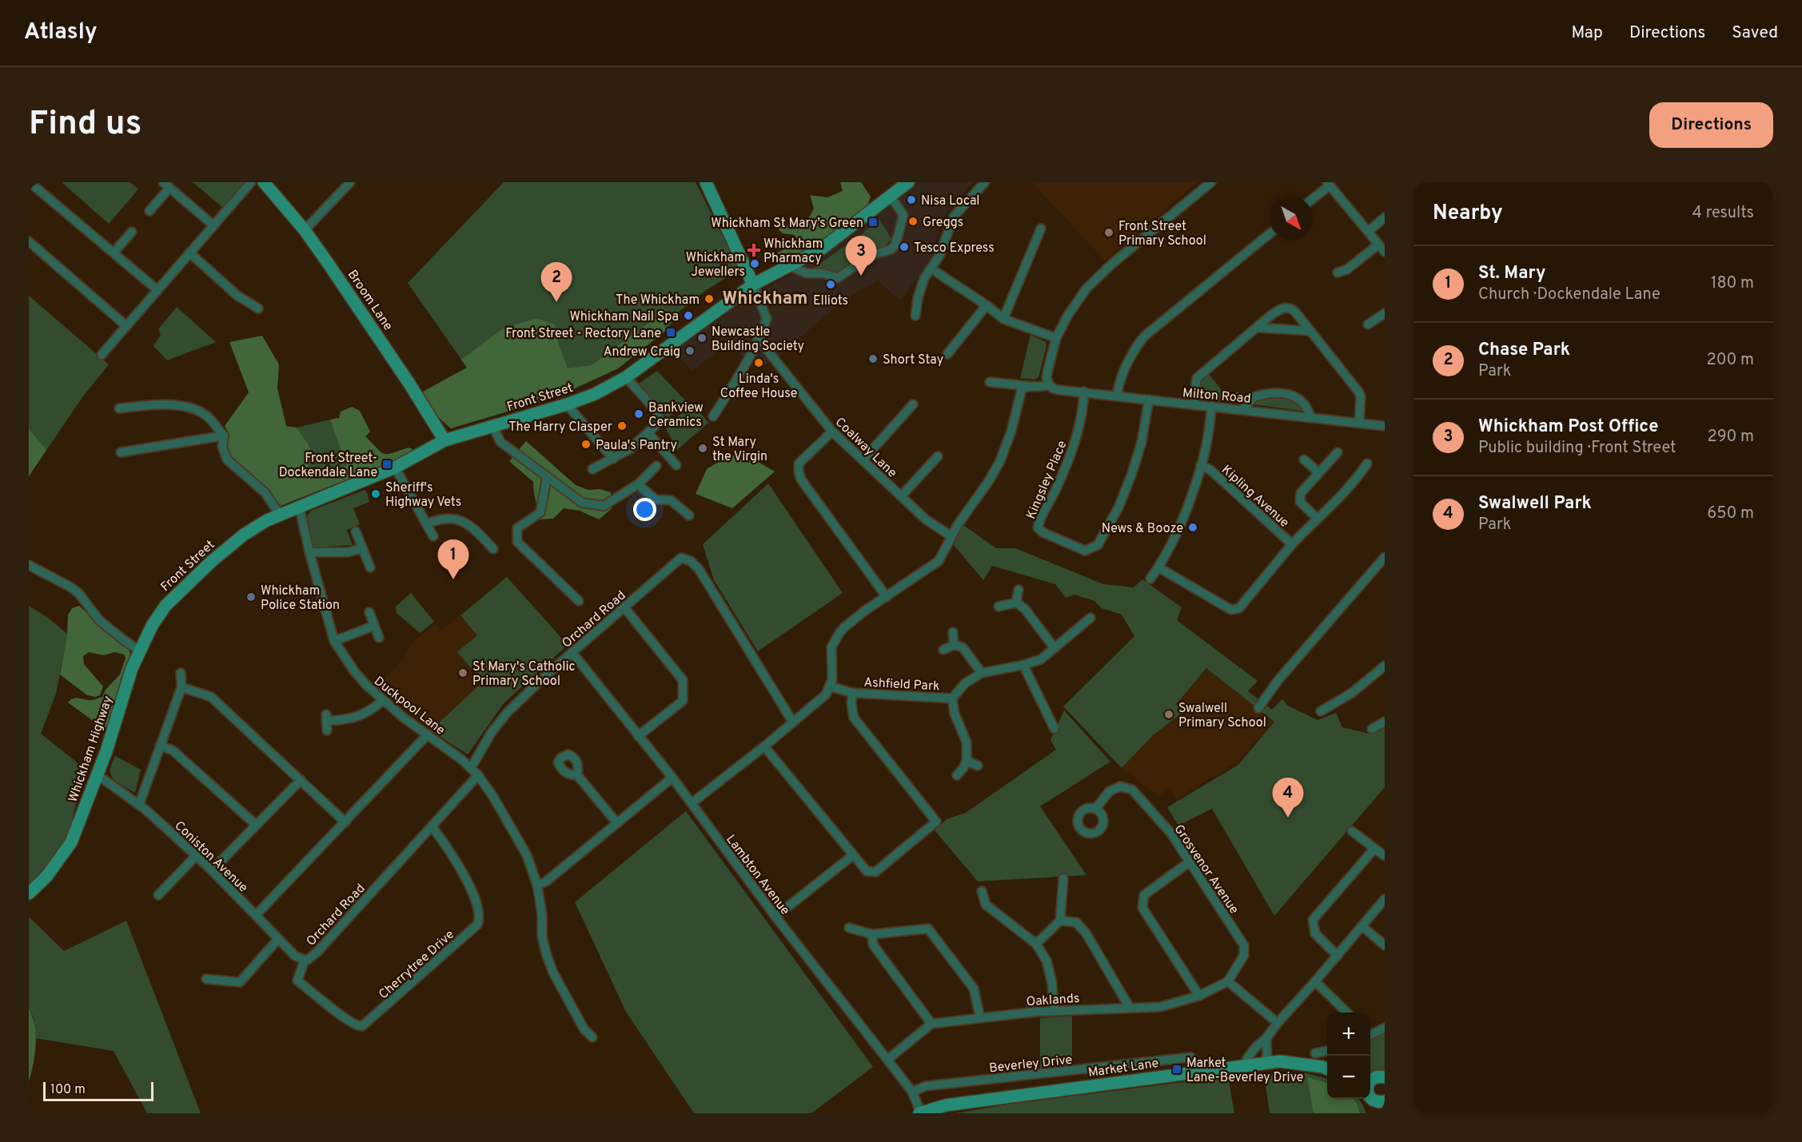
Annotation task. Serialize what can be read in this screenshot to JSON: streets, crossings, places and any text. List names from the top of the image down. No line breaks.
{"streets":{"main road":["Broom Lane","Front Street","Whickham Highway","Market Lane"],"street":["Milton Road","Coalway Lane","Kingsley Place","Kipling Avenue","Orchard Road","Ashfield Park","Duckpool Lane","Coniston Avenue","Grosvenor Avenue","Lambton Avenue","Cherrytree Drive","Oaklands","Beverley Drive"]},"crossings":[["Broom Lane","Front Street"],["Milton Road","Kingsley Place"],["Front Street","Duckpool Lane"],["Front Street","Whickham Highway"],["Orchard Road","Duckpool Lane"],["Orchard Road","Coniston Avenue"],["Orchard Road","Lambton Avenue"],["Orchard Road","Cherrytree Drive"],["Whickham Highway","Coniston Avenue"],["Coniston Avenue","Cherrytree Drive"],["Grosvenor Avenue","Oaklands"],["Lambton Avenue","Beverley Drive"],["Lambton Avenue","Market Lane"],["Beverley Drive","Market Lane"]],"districts":["Whickham"],"places":{"other":["Nisa Local","Greggs","Front Street Primary School","Tesco Express","Whickham Jewellers","Elliots","The Whickham","Whickham Nail Spa","Newcastle Building Society","Andrew Craig","Short Stay","Linda's Coffee House","Bankview Ceramics","The Harry Clasper","Paula's Pantry","St Mary the Virgin","Sheriff's Highway Vets","News & Booze","Whickham Police Station","St Mary's Catholic Primary School","Swalwell Primary School"],"transit":["Whickham St Mary’s Green","Front Street - Rectory Lane","Front Street- Dockendale Lane","Market Lane-Beverley Drive"],"health":["Whickham Pharmacy"]},"scale_bar":"100 m","north":"bottom right","page":{"header":"Atlasly","nav":["Map","Directions","Saved"],"buttons":"Directions","title":"Find us","heading":["Nearby","4 results"],"pins":["3","2","1","4"],"list":[{"mark":"1","name":"St. Mary","note":"Church · Dockendale Lane","value":"180 m"},{"mark":"2","name":"Chase Park","note":"Park","value":"200 m"},{"mark":"3","name":"Whickham Post Office","note":"Public building · Front Street","value":"290 m"},{"mark":"4","name":"Swalwell Park","note":"Park","value":"650 m"}],"map_buttons":["+","−"],"scale":"100 m"}}
